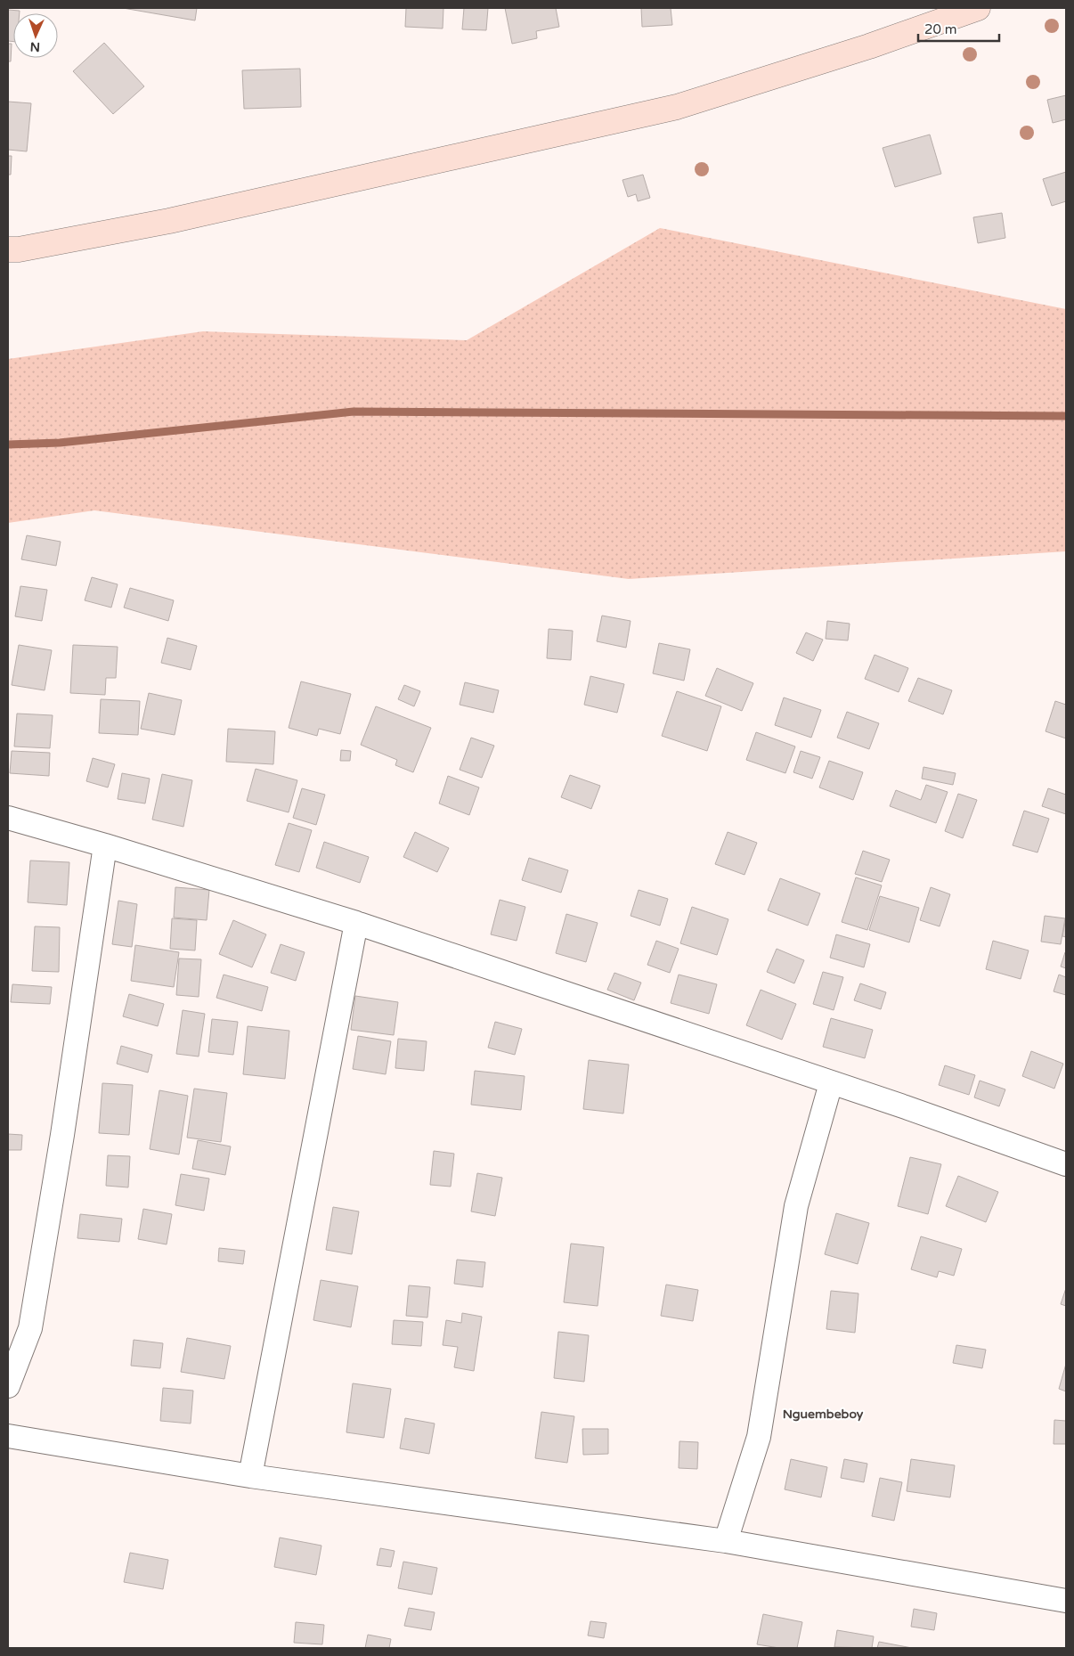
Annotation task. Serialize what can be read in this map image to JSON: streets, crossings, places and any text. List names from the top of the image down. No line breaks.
{"districts":["Nguembeboy"],"scale_bar":"20 m","north":"bottom"}
